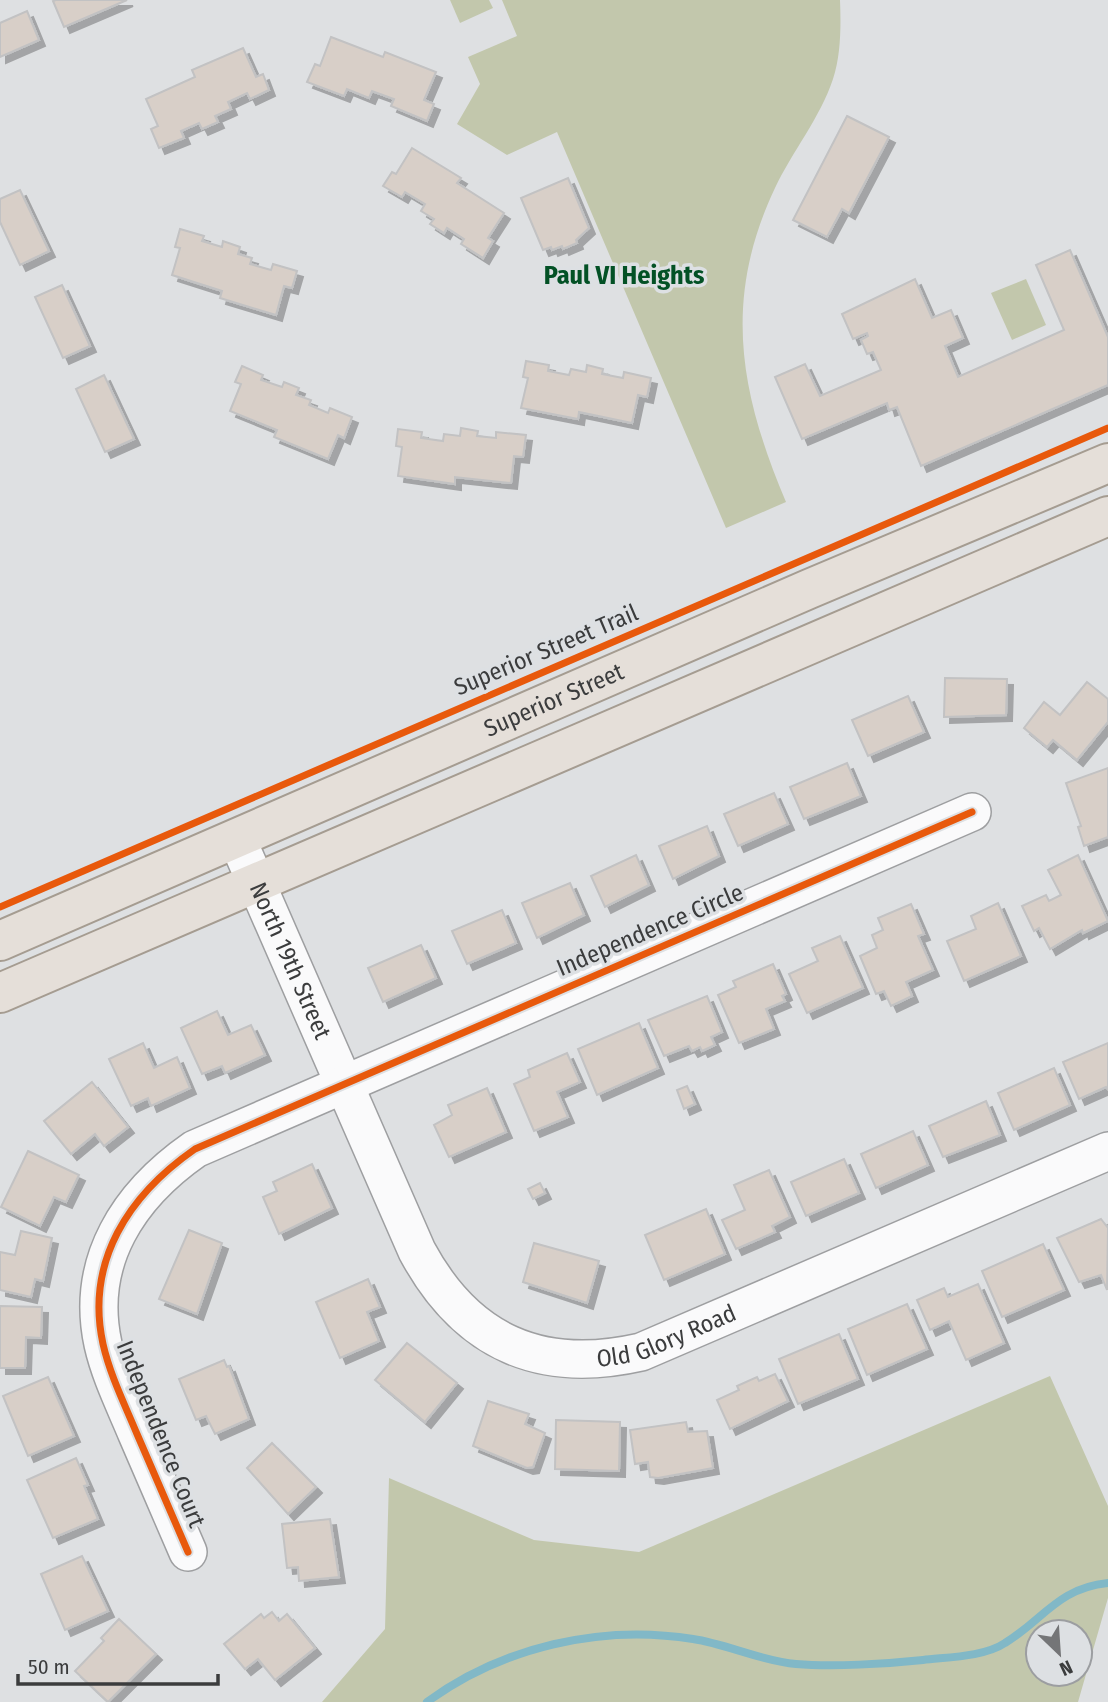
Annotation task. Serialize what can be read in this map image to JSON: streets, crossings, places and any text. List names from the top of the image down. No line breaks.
{"streets":{"main road":["Superior Street"],"street":["Independence Circle","North 19th Street","Old Glory Road","Independence Court"],"cycle path":["Superior Street Trail"]},"crossings":[["Superior Street","North 19th Street"],["Independence Circle","North 19th Street"],["Independence Circle","Old Glory Road"],["Independence Circle","Independence Court"],["North 19th Street","Old Glory Road"],["North 19th Street","Independence Court"],["Old Glory Road","Independence Court"]],"districts":["Paul VI Heights"],"scale_bar":"50 m","north":"bottom right"}
